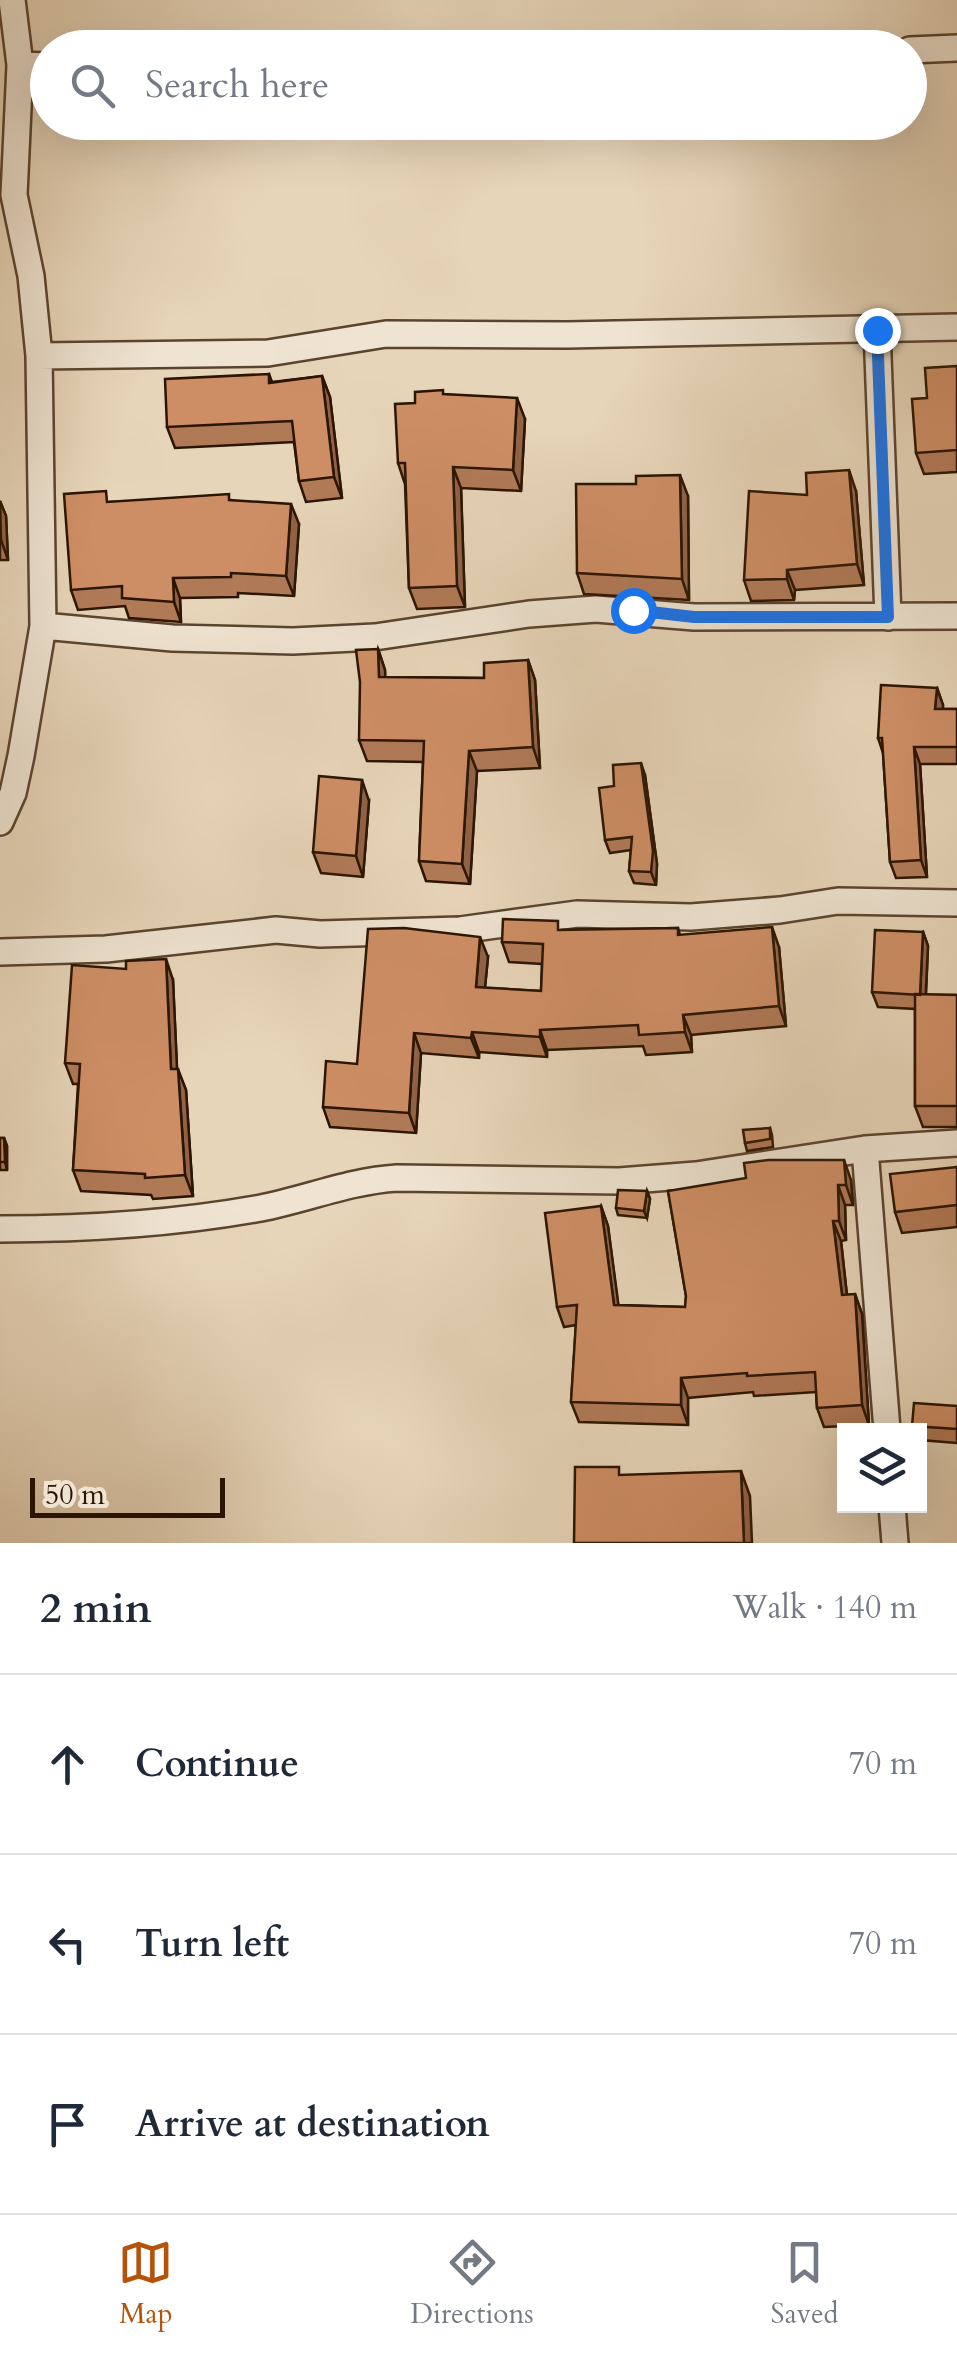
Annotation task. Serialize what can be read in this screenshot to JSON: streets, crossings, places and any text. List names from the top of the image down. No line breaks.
{"scale_bar":"50 m","page":{"search":"Search here","scale":"50 m","heading":["2 min","Walk · 140 m"],"list":[["Continue","70 m"],["Turn left","70 m"],"Arrive at destination"],"nav":["Map","Directions","Saved"]}}
